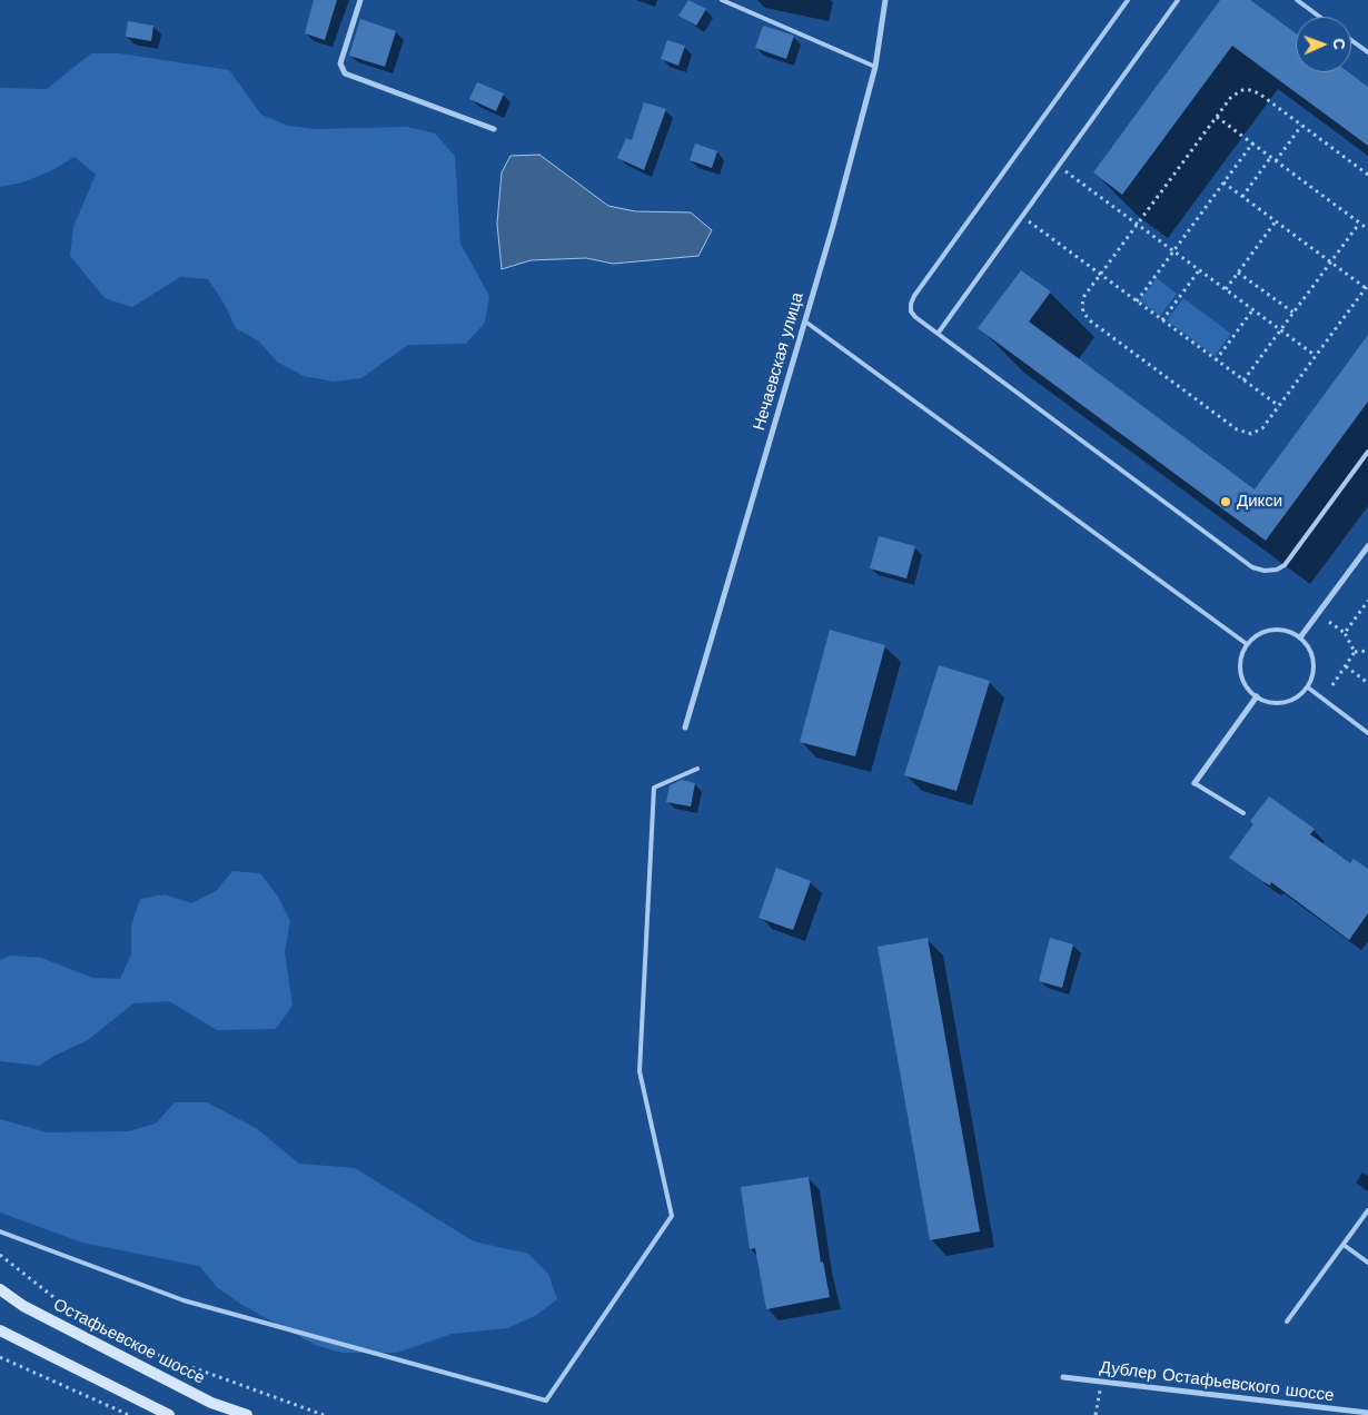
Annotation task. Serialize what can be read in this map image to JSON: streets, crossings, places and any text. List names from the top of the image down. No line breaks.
{"streets":{"main road":["Остафьевское шоссе"],"street":["Нечаевская улица","Дублер Остафьевского шоссе"]},"places":["Дикси"],"north":"right"}
